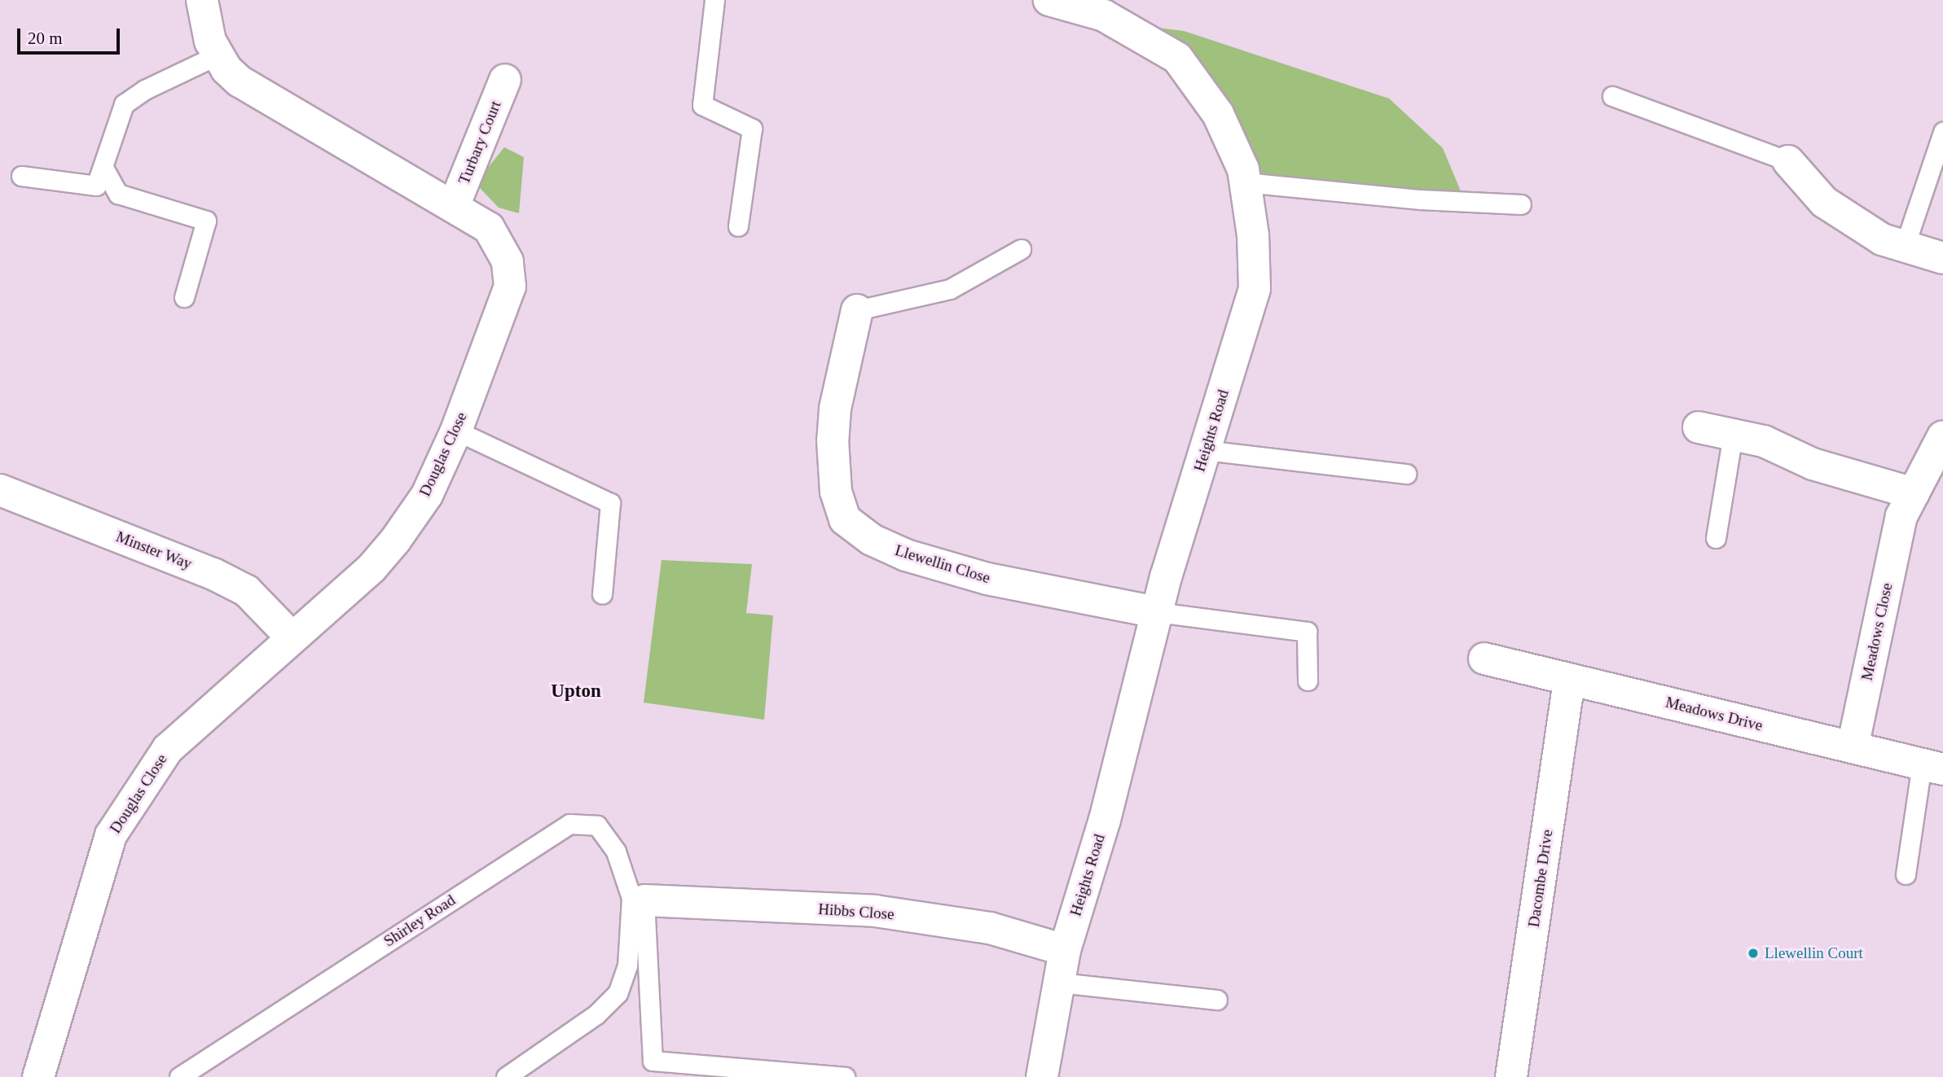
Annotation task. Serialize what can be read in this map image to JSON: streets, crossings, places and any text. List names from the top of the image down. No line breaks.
{"streets":{"street":["Turbary Court","Heights Road","Douglas Close","Minster Way","Llewellin Close","Meadows Close","Meadows Drive","Dacombe Drive","Hibbs Close"],"lane":["Shirley Road"]},"crossings":[["Turbary Court","Douglas Close"],["Heights Road","Llewellin Close"],["Heights Road","Hibbs Close"],["Douglas Close","Minster Way"],["Meadows Close","Meadows Drive"],["Meadows Drive","Dacombe Drive"],["Hibbs Close","Shirley Road"]],"districts":["Upton"],"places":["Llewellin Court"],"scale_bar":"20 m"}
